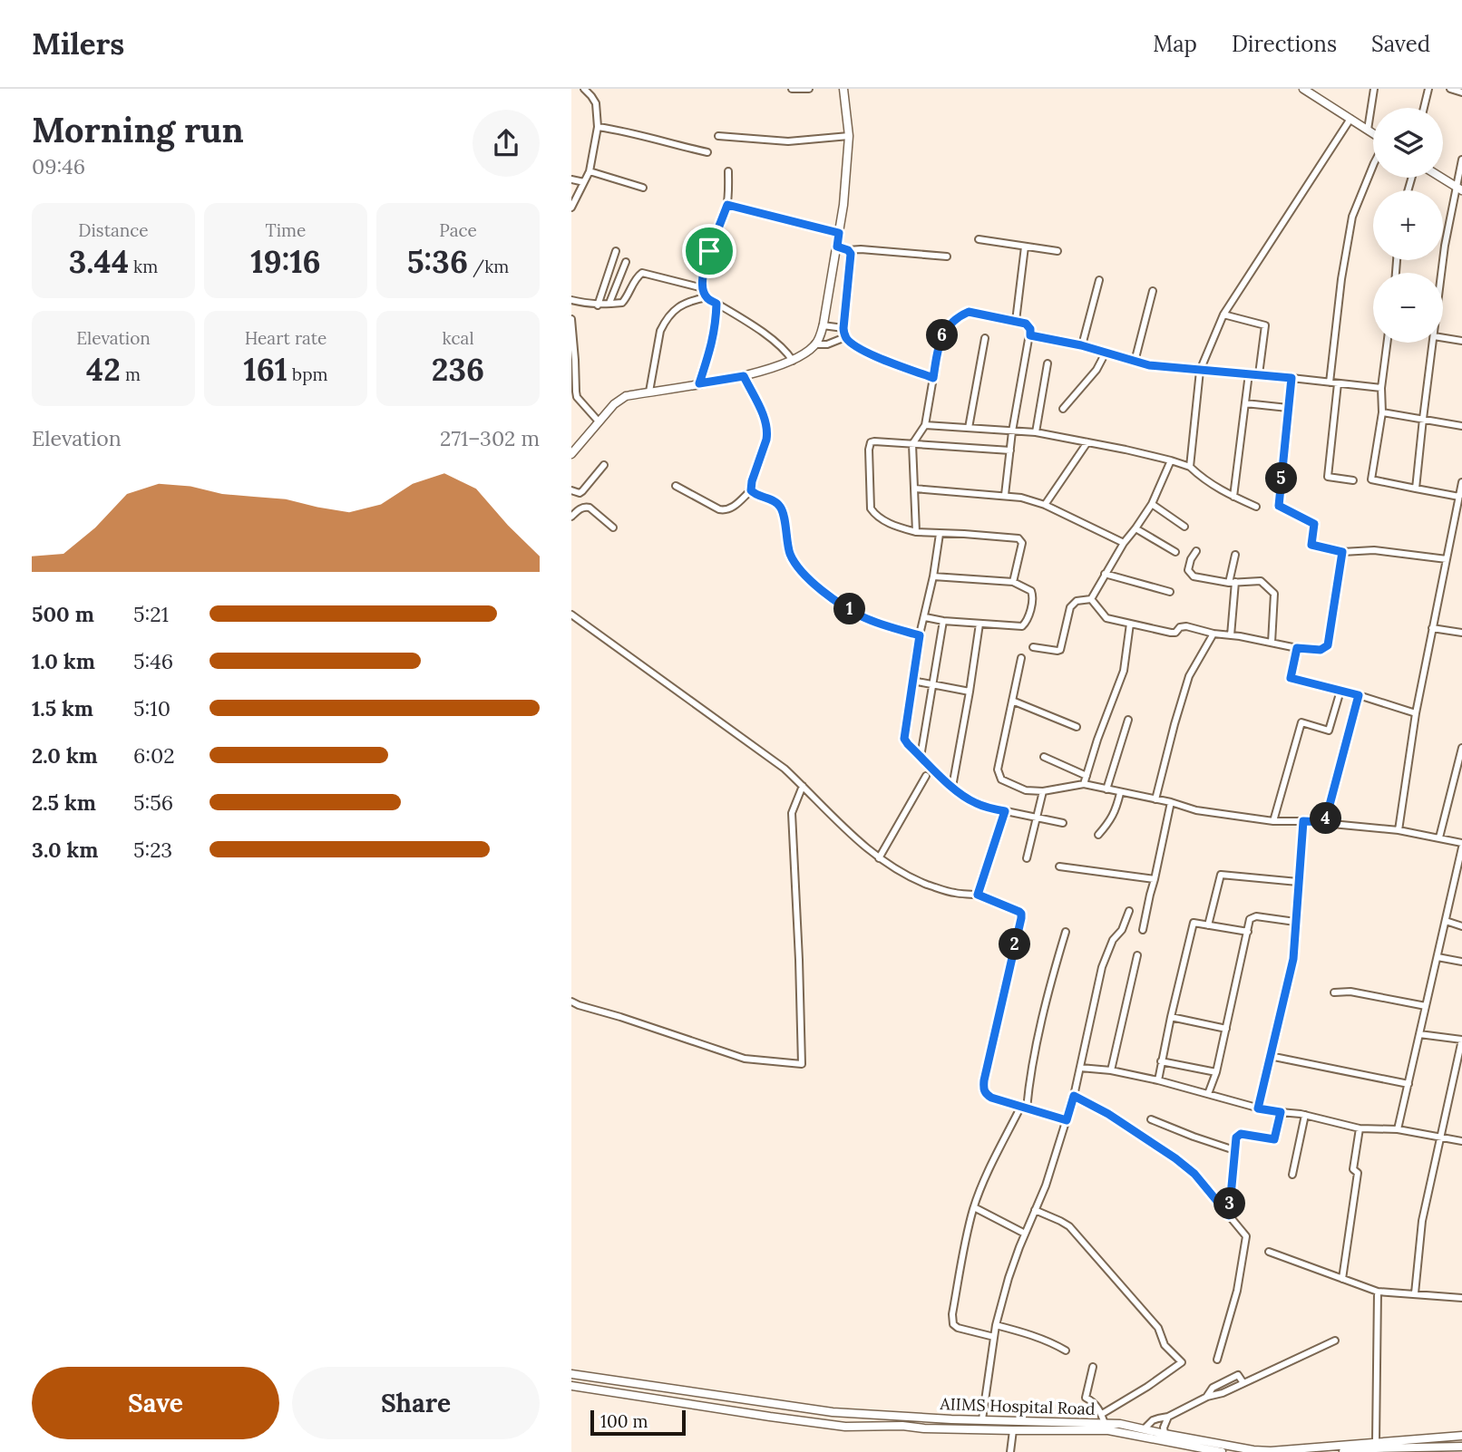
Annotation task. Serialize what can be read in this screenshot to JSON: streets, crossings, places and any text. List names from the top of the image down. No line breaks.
{"streets":{"street":["AIIMS Hospital Road"]},"scale_bar":"100 m","page":{"header":"Milers","nav":["Map","Directions","Saved"],"heading":["Morning run","09:46"],"map_buttons":["+","−"],"stats":[["Distance","3.44 km"],["Time","19:16"],["Pace","5:36 /km"],["Elevation","42 m"],["Heart rate","161 bpm"],["kcal","236"]],"pins":["6","5","1","4","2","3"],"chart":["Elevation","271–302 m"],"list":[{"name":"500 m","note":"5:21"},{"name":"1.0 km","note":"5:46"},{"name":"1.5 km","note":"5:10"},{"name":"2.0 km","note":"6:02"},{"name":"2.5 km","note":"5:56"},{"name":"3.0 km","note":"5:23"}],"buttons":["Save","Share"],"scale":"100 m"}}
